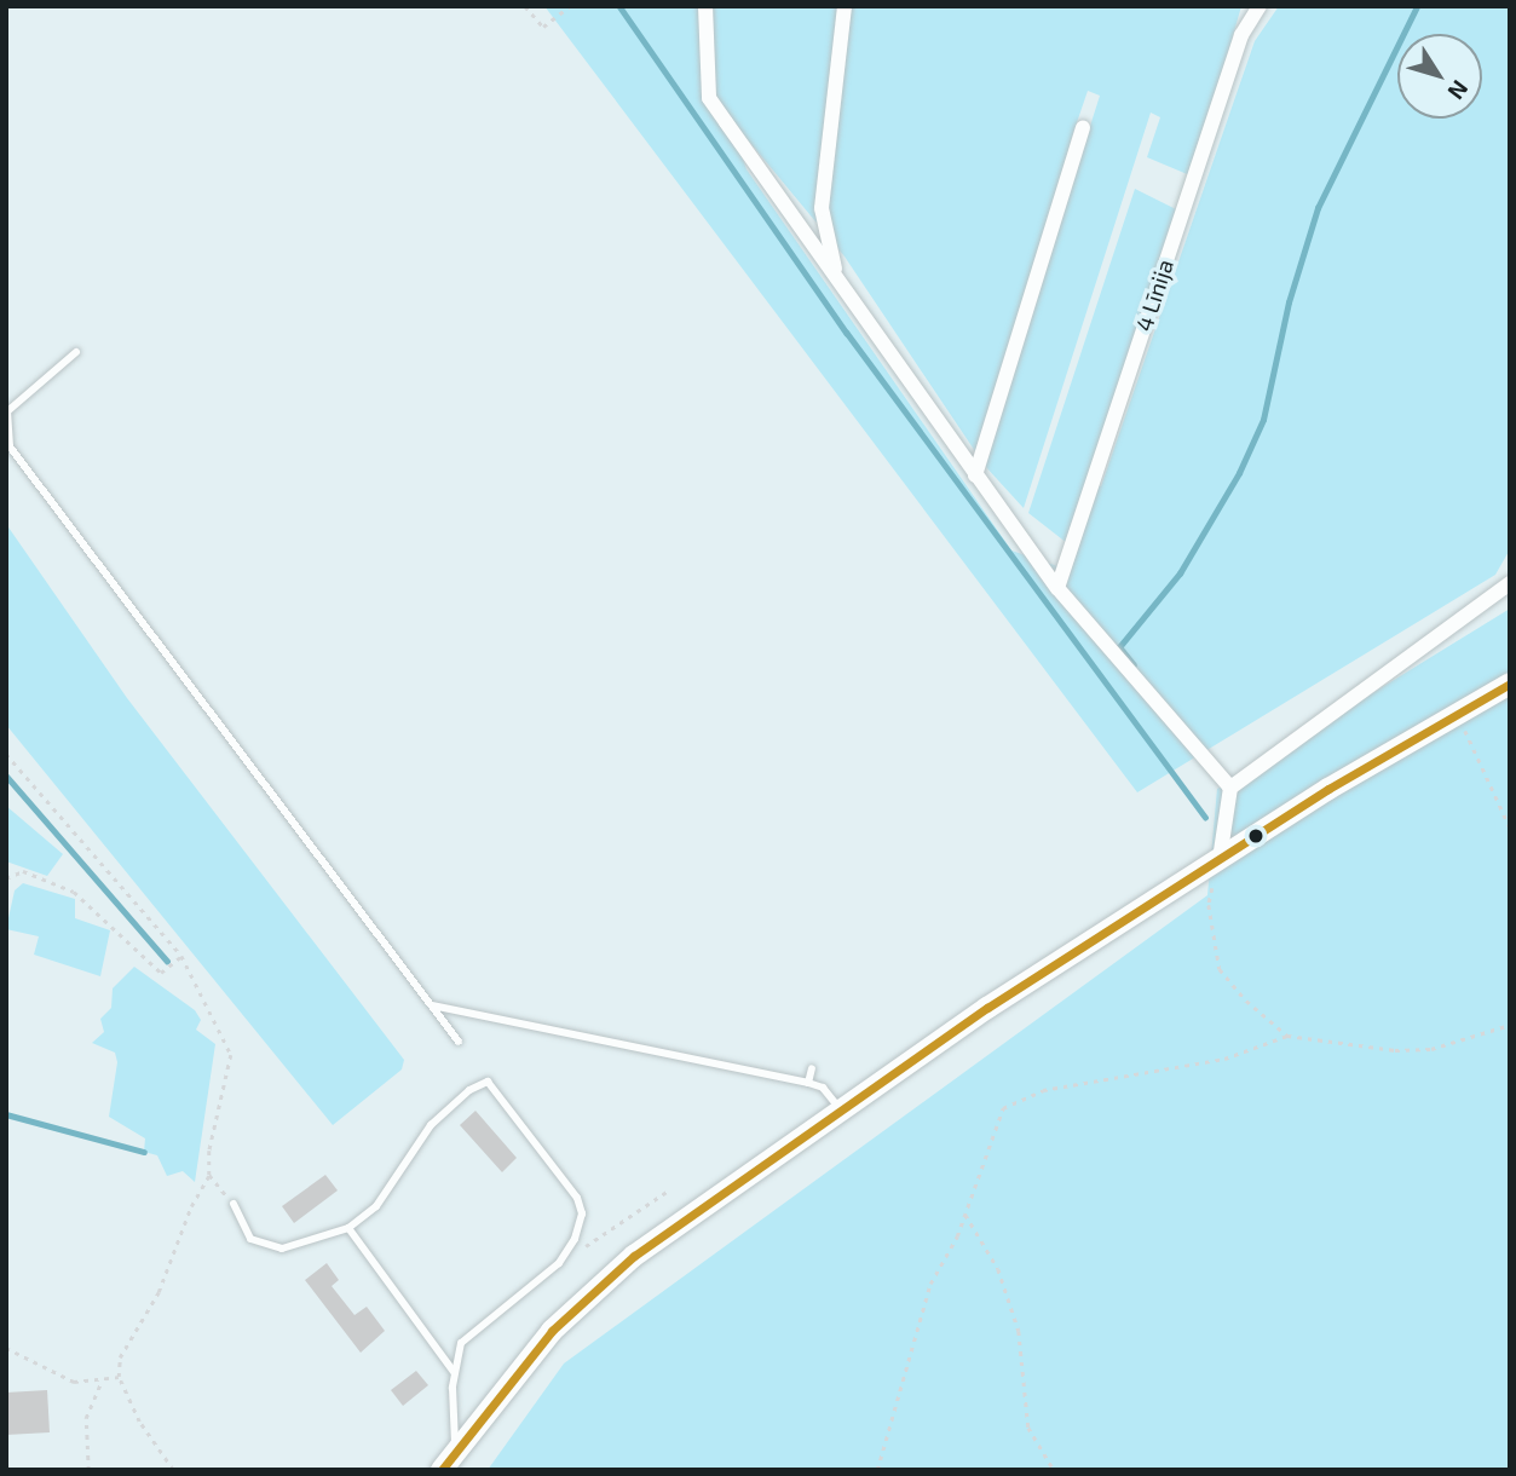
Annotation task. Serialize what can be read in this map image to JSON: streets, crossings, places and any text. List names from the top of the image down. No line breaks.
{"streets":{"street":["4 Līnija"]},"north":"bottom right"}
